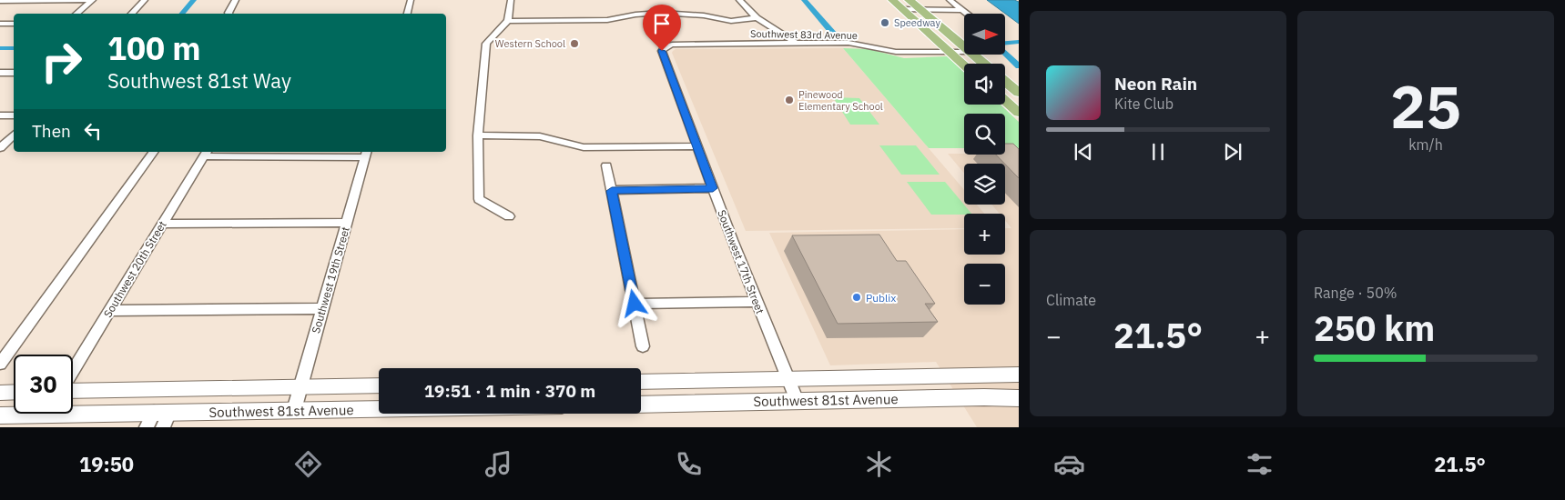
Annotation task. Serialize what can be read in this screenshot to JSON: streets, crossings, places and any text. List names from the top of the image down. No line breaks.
{"streets":{"street":["Southwest 83rd Avenue","Southwest 17th Street","Southwest 20th Street","Southwest 19th Street","Southwest 81st Avenue"]},"crossings":[["Southwest 83rd Avenue","Southwest 17th Street"],["Southwest 17th Street","Southwest 81st Avenue"],["Southwest 19th Street","Southwest 81st Avenue"]],"places":["Speedway","Western School","Pinewood Elementary School","Publix"],"north":"right","page":{"tile":[["25","km/h"],"Climate",["Range · 50%","250 km"]],"map_buttons":["+","−"],"turn":["100 m","Southwest 81st Way"],"song":["Neon Rain","Kite Club"],"then":"Then","heat":["−","21.5°","+"],"limit":"30","trip":"19:51 · 1 min · 370 m","tabs":["19:50","21.5°"]}}
